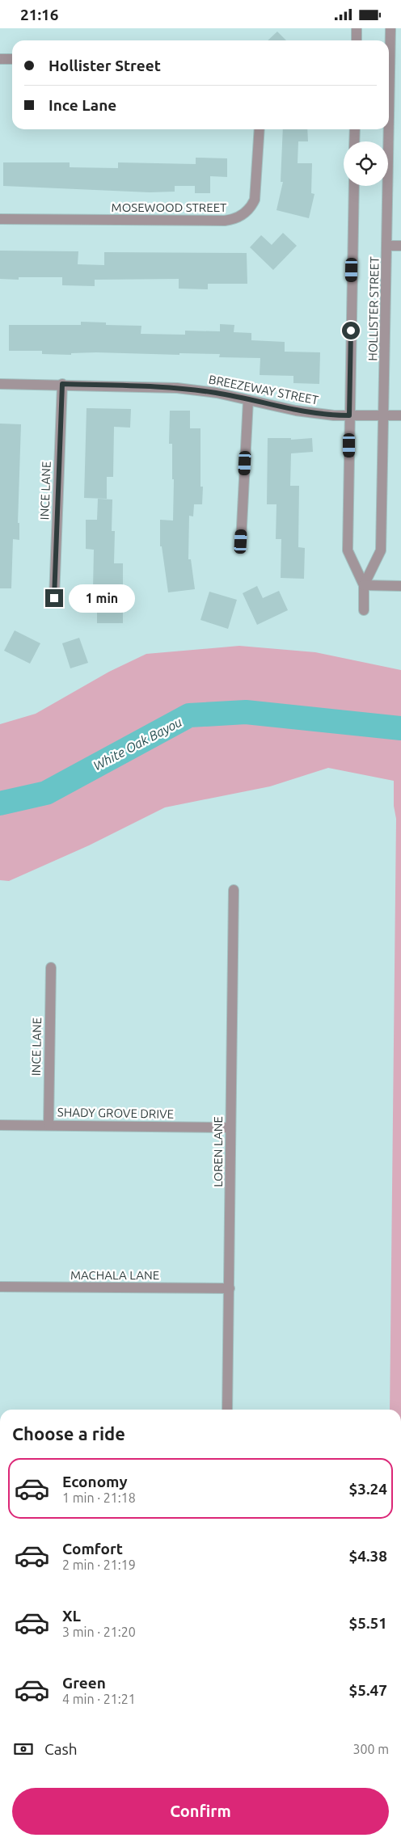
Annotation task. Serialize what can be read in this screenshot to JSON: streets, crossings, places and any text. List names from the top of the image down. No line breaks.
{"streets":{"street":["MOSEWOOD STREET","HOLLISTER STREET","BREEZEWAY STREET","INCE LANE","SHADY GROVE DRIVE","LOREN LANE","MACHALA LANE"]},"crossings":[["HOLLISTER STREET","BREEZEWAY STREET"],["BREEZEWAY STREET","INCE LANE"],["INCE LANE","SHADY GROVE DRIVE"],["SHADY GROVE DRIVE","LOREN LANE"],["LOREN LANE","MACHALA LANE"]],"water":["White Oak Bayou"],"page":{"status":"21:16","banner":["Hollister Street","Ince Lane"],"bubble":"1 min","heading":"Choose a ride","list":[{"name":"Economy","note":"1 min · 21:18","value":"$3.24"},{"name":"Comfort","note":"2 min · 21:19","value":"$4.38"},{"name":"XL","note":"3 min · 21:20","value":"$5.51"},{"name":"Green","note":"4 min · 21:21","value":"$5.47"}],"pay":["Cash","300 m"],"buttons":"Confirm"}}
